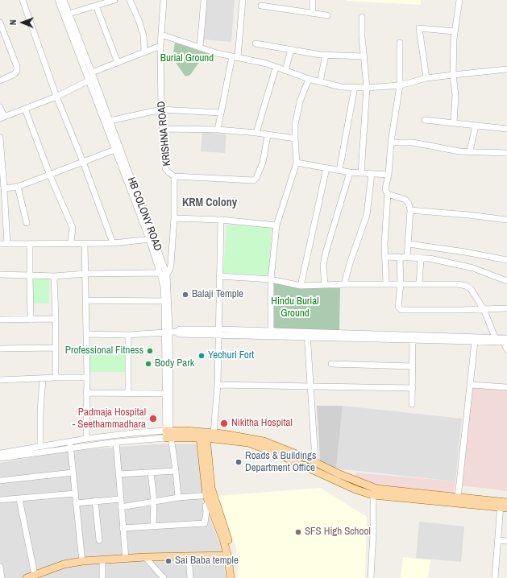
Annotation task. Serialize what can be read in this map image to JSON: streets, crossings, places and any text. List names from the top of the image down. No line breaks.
{"streets":{"street":["KRISHNA ROAD"]},"districts":["KRM Colony"],"parks":["Burial Ground","Hindu Burial Ground"],"places":["Balaji Temple","Professional Fitness","Yechuri Fort","Body Park","Padmaja Hospital - Seethammadhara","Nikitha Hospital","Roads & Buildings Department Office","SFS High School","Sai Baba temple"],"north":"left"}
